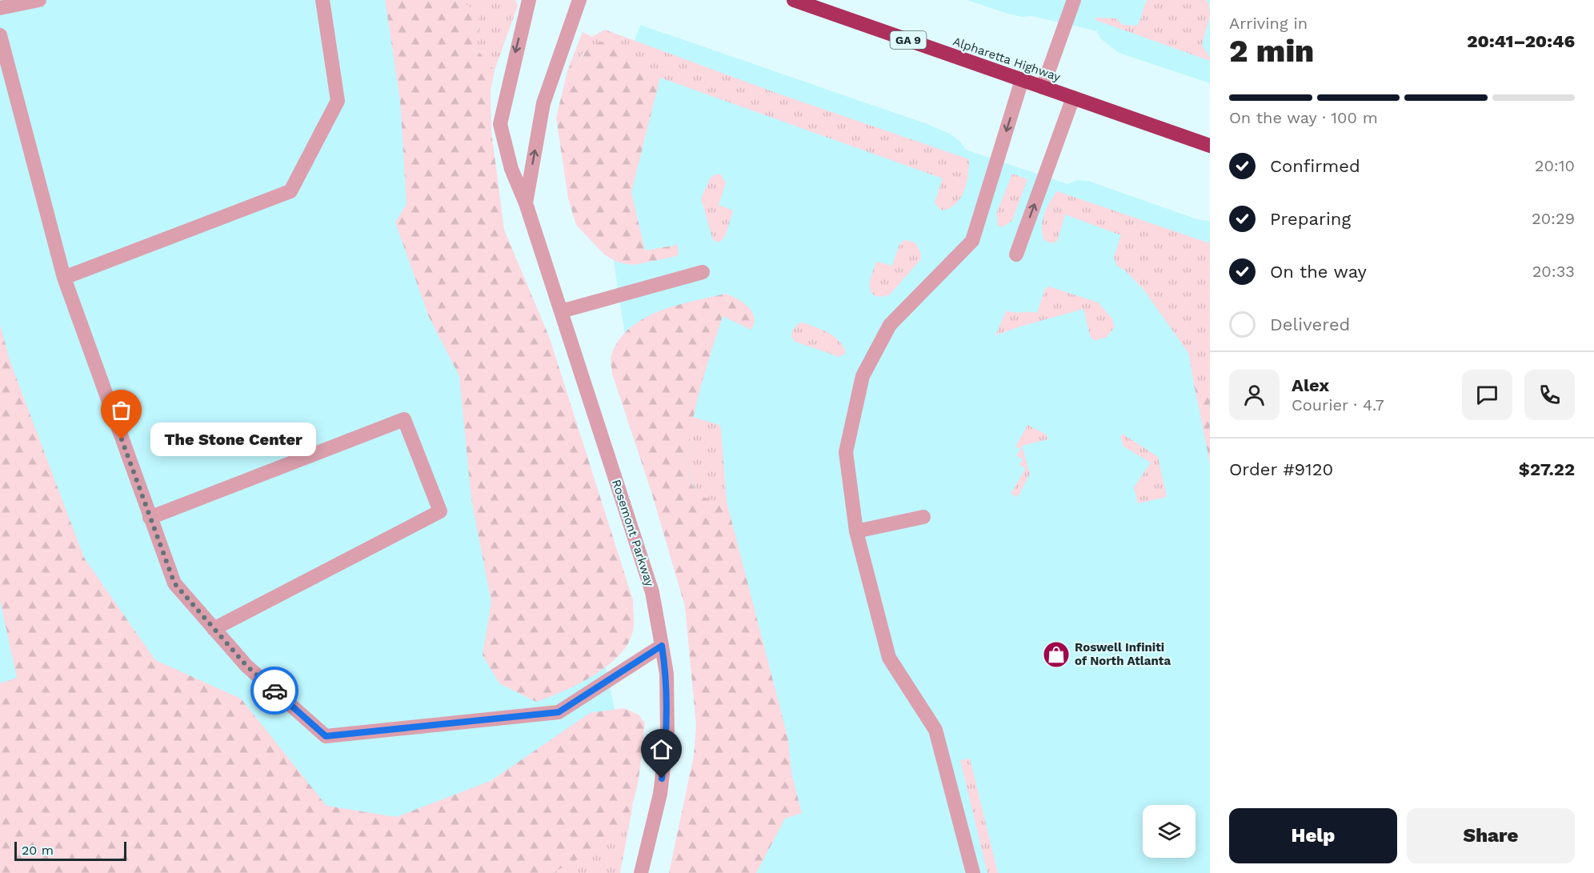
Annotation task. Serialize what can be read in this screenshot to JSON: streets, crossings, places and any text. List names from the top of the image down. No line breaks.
{"streets":{"highway":["GA 9","Alpharetta Highway"],"street":["Rosemont Parkway"]},"places":{"other":["The Stone Center"],"shop":["Roswell Infiniti of North Atlanta"]},"scale_bar":"20 m","page":{"heading":["2 min","Arriving in","20:41–20:46"],"panel":["Alex","Courier · 4.7","Order #9120","$27.22"],"bar":"On the way · 100 m","list":[["Confirmed","20:10"],["Preparing","20:29"],["On the way","20:33"],"Delivered"],"bubble":"The Stone Center","buttons":["Help","Share"],"scale":"20 m"}}
